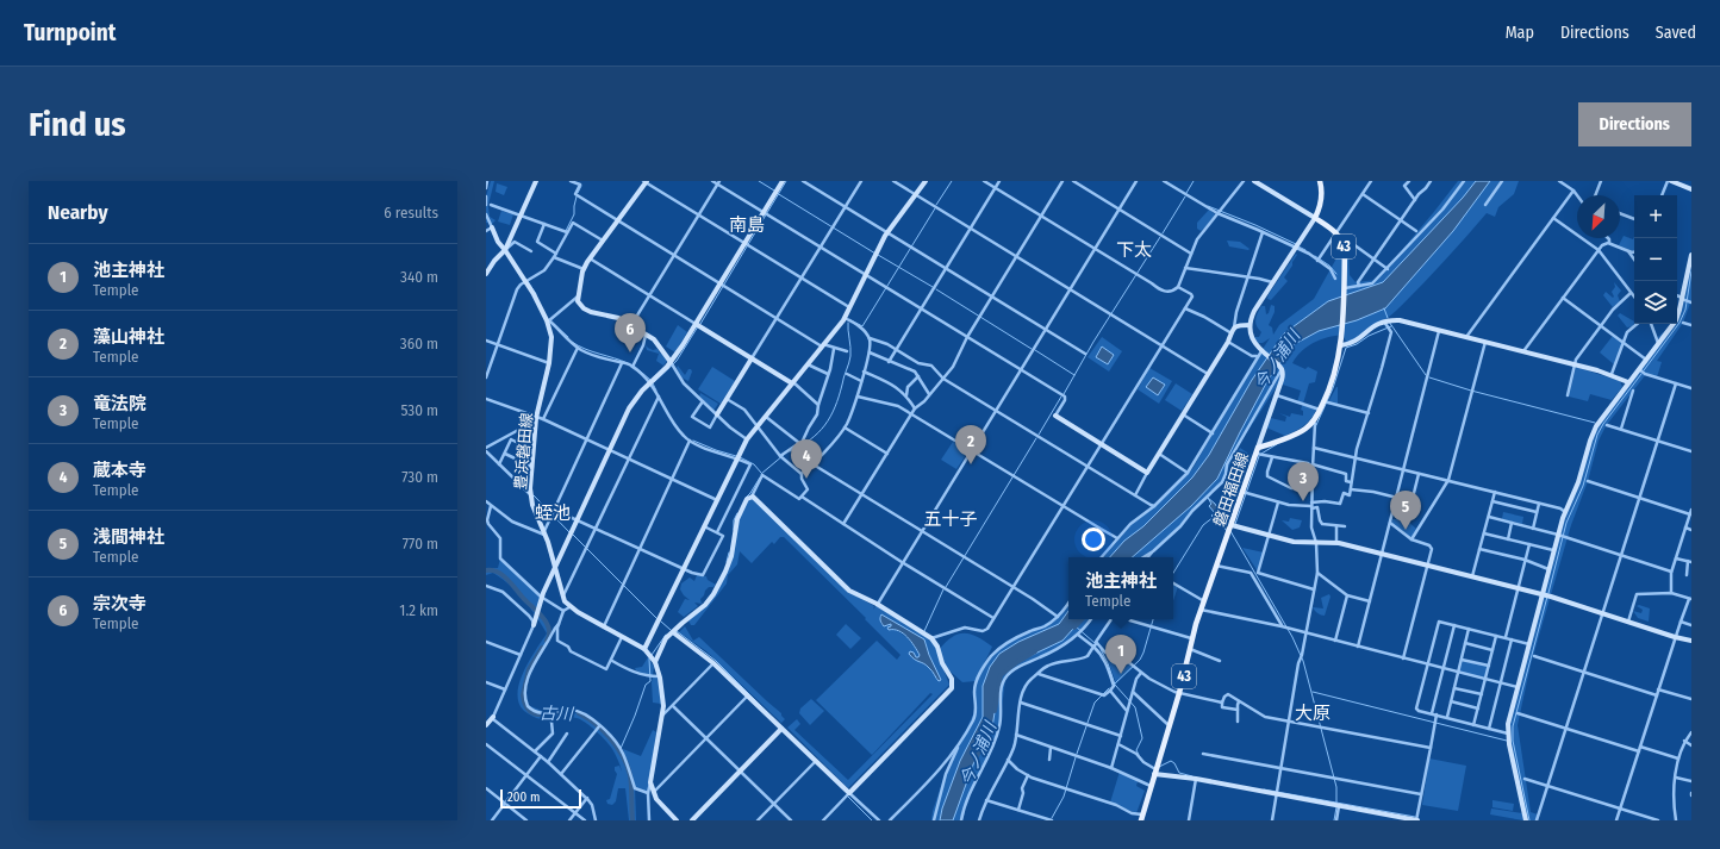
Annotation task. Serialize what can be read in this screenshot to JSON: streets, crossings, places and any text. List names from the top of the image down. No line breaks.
{"streets":{"main road":["43","磐田福田線"],"street":["豊浜磐田線"]},"crossings":[["43","磐田福田線"]],"districts":["南島","下太","蛭池","五十子","大原"],"water":["今ノ浦川","古川"],"scale_bar":"200 m","north":"bottom left","page":{"header":"Turnpoint","nav":["Map","Directions","Saved"],"buttons":"Directions","title":"Find us","heading":["Nearby","6 results"],"map_buttons":["+","−"],"list":[{"mark":"1","name":"池主神社","note":"Temple","value":"340 m"},{"mark":"2","name":"藻山神社","note":"Temple","value":"360 m"},{"mark":"3","name":"竜法院","note":"Temple","value":"530 m"},{"mark":"4","name":"蔵本寺","note":"Temple","value":"730 m"},{"mark":"5","name":"浅間神社","note":"Temple","value":"770 m"},{"mark":"6","name":"宗次寺","note":"Temple","value":"1.2 km"}],"pins":["6","2","4","3","5","1"],"popup":["池主神社","Temple"],"scale":"200 m"}}
